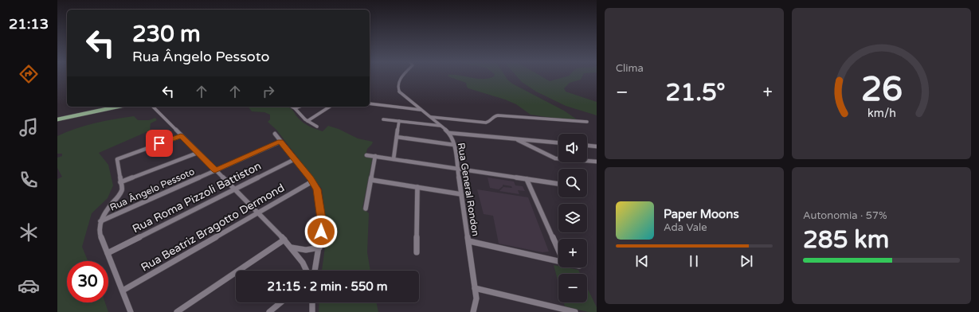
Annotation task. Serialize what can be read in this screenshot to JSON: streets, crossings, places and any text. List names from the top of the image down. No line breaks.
{"streets":{"street":["Rua Ângelo Pessoto","Rua General Rondon","Rua Roma Pizzoli Battiston","Rua Beatriz Bragotto Dermond"]},"page":{"tabs":"21:13","tile":["Clima",["Autonomia · 57%","285 km"]],"turn":["230 m","Rua Ângelo Pessoto"],"heat":["−","21.5°","+"],"map_buttons":["+","−"],"song":["Paper Moons","Ada Vale"],"limit":"30","trip":"21:15 · 2 min · 550 m","gauge":["26","km/h"]}}
